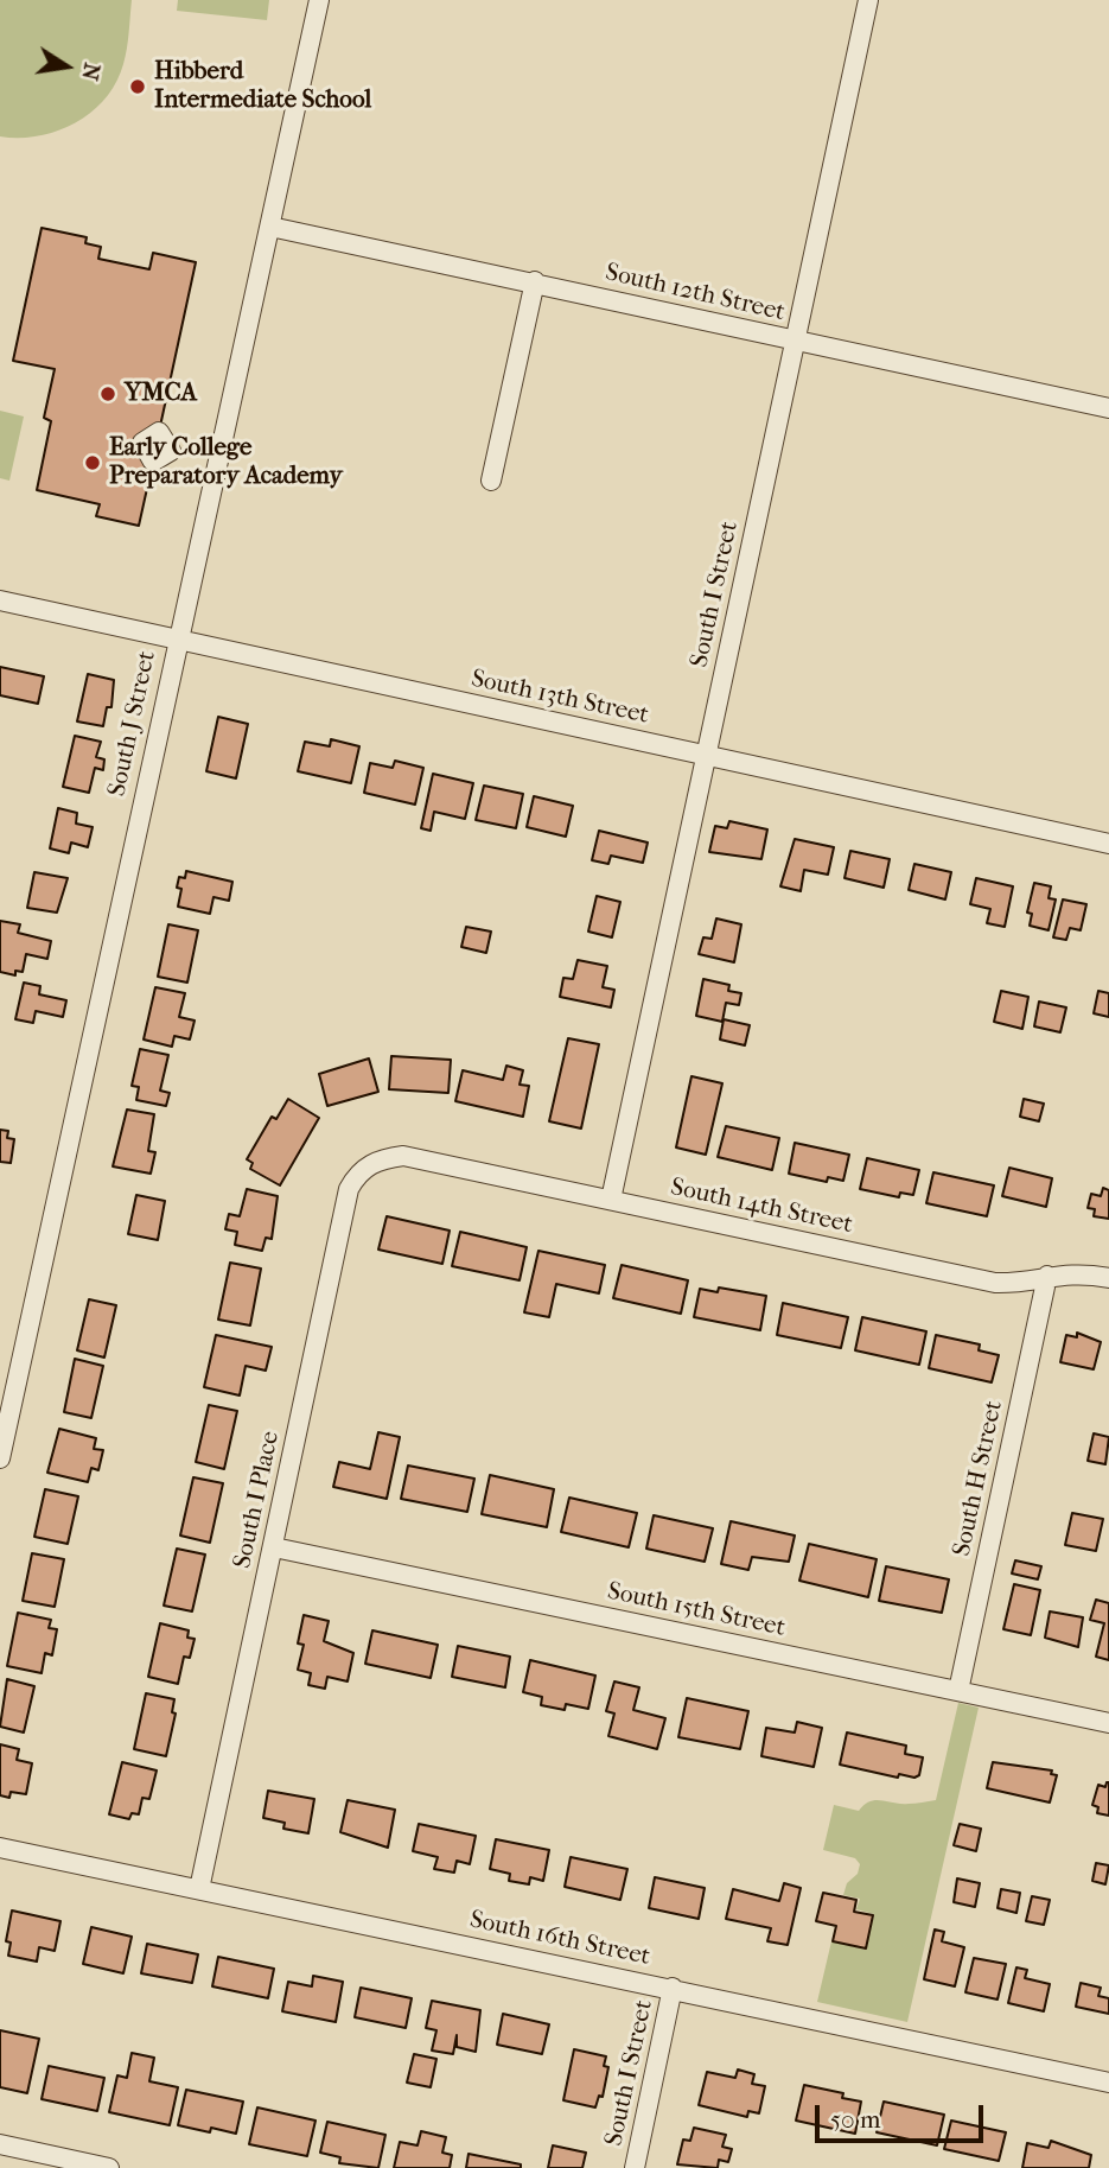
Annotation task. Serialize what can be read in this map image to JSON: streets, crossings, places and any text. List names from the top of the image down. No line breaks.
{"streets":{"street":["South 12th Street","South I Street","South 13th Street","South J Street","South 14th Street","South H Street","South I Place","South 15th Street","South 16th Street"]},"crossings":[["South 12th Street","South I Street"],["South 12th Street","South J Street"],["South I Street","South 13th Street"],["South I Street","South 14th Street"],["South I Street","South 16th Street"],["South 13th Street","South J Street"],["South 14th Street","South H Street"],["South 14th Street","South I Place"],["South H Street","South 15th Street"],["South I Place","South 15th Street"],["South I Place","South 16th Street"]],"places":["Hibberd Intermediate School","YMCA","Early College Preparatory Academy"],"scale_bar":"50 m","north":"right"}
